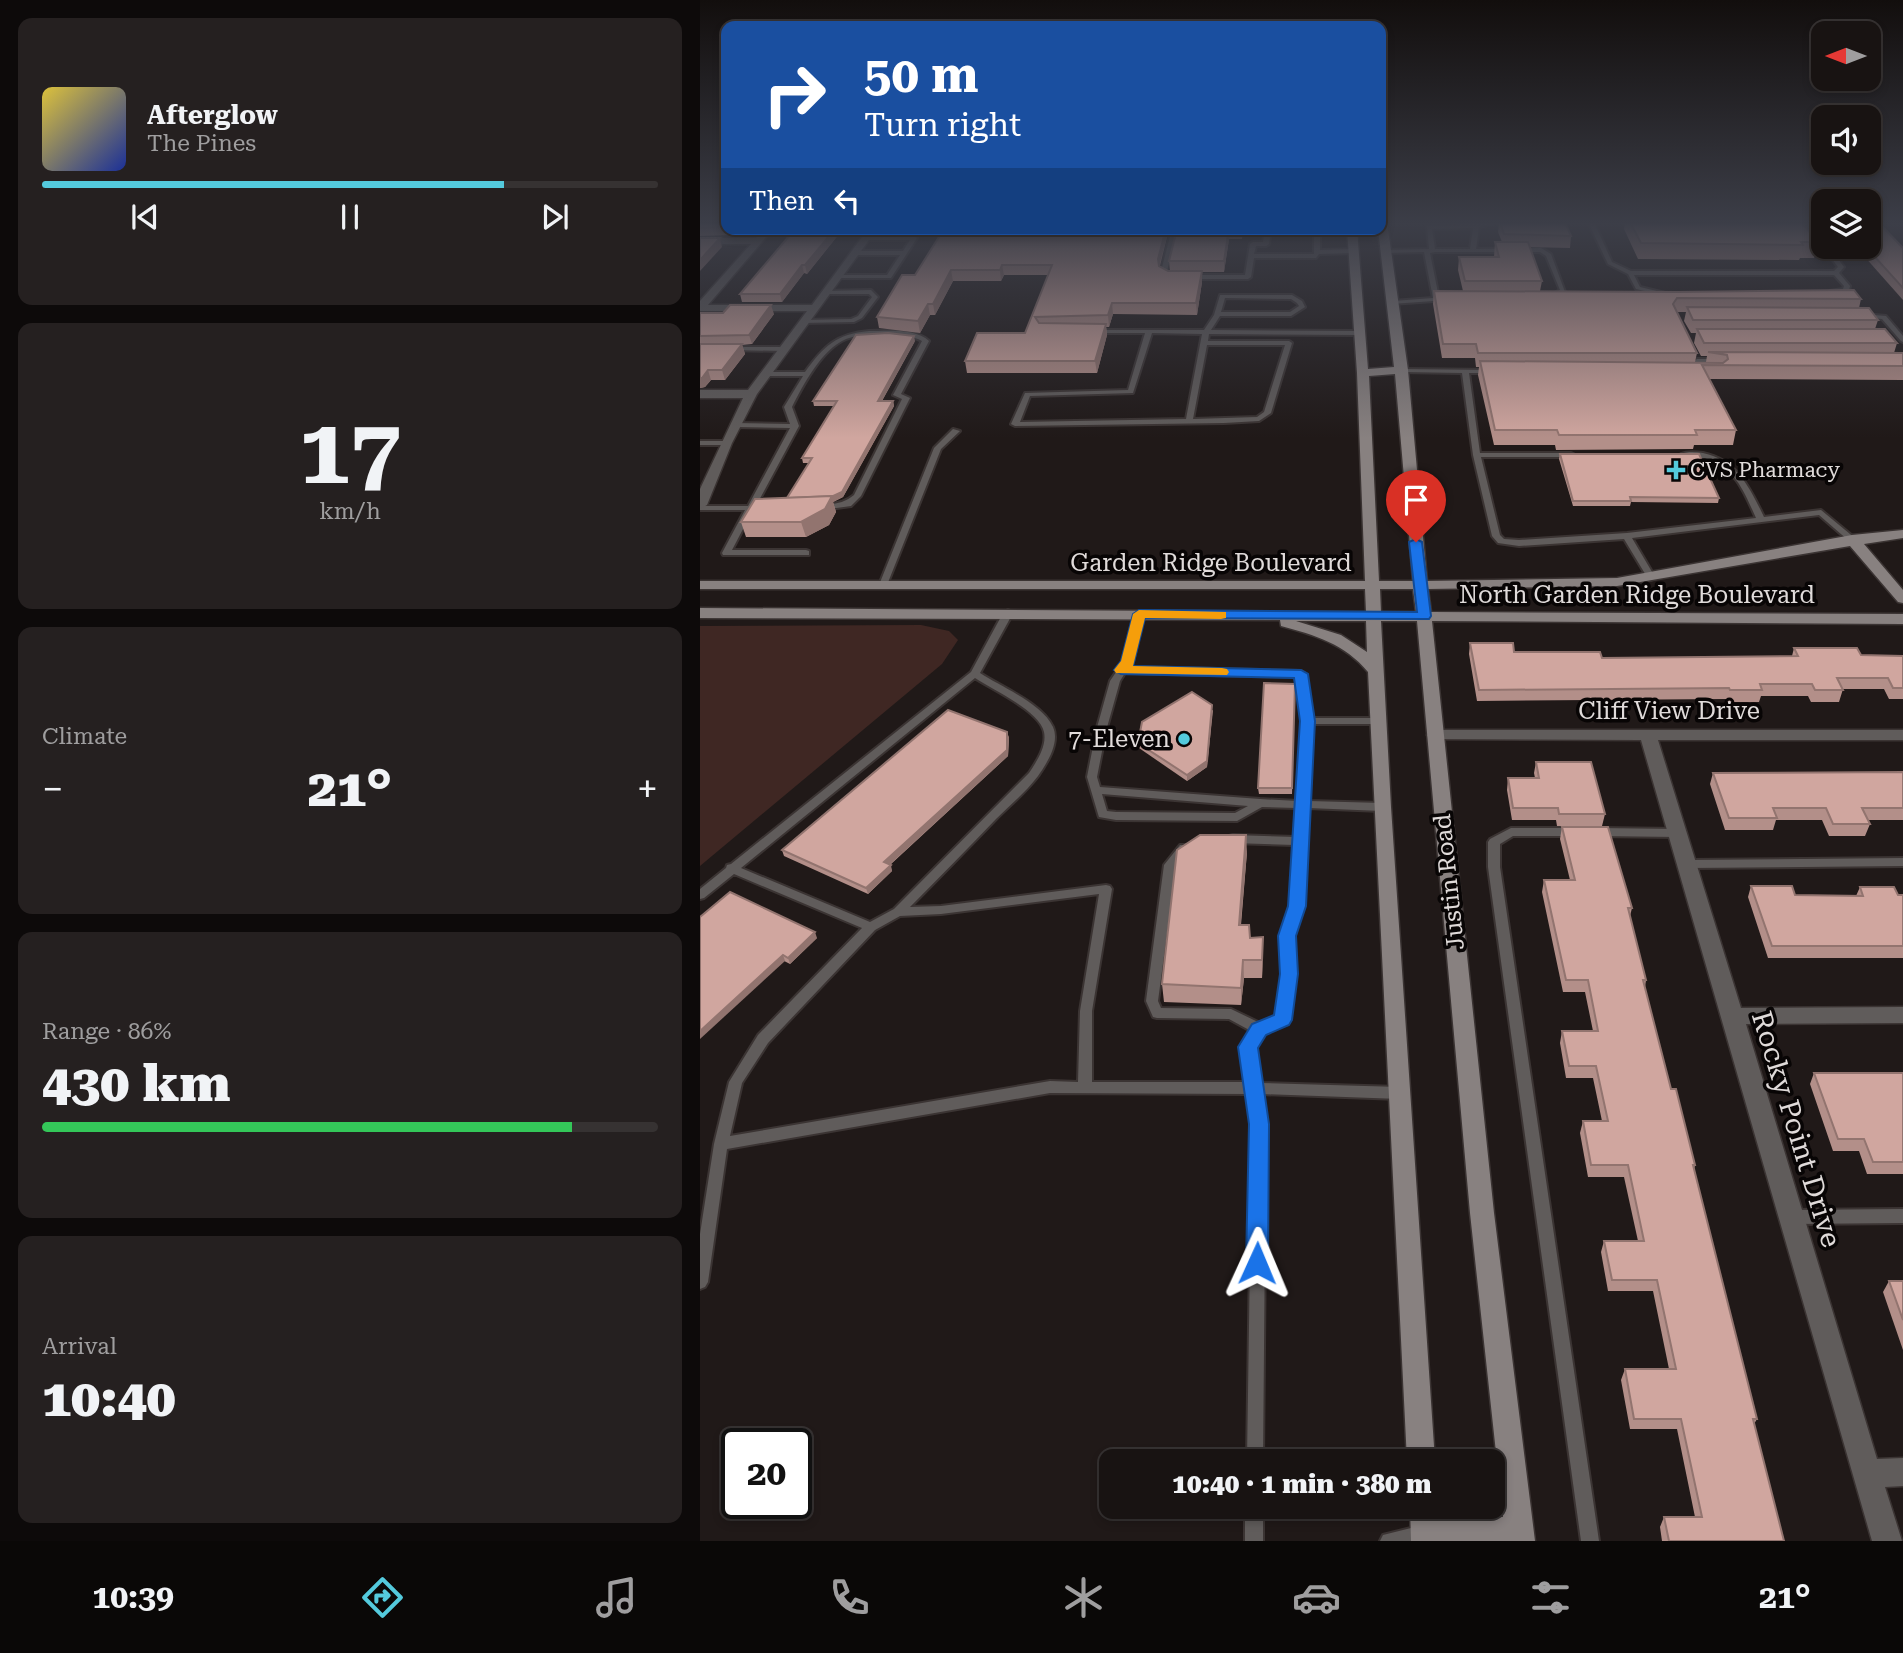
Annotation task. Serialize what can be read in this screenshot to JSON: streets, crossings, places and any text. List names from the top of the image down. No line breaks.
{"streets":{"main road":["Garden Ridge Boulevard","North Garden Ridge Boulevard","Justin Road"],"street":["Cliff View Drive","Rocky Point Drive"]},"crossings":[["Garden Ridge Boulevard","Justin Road"],["North Garden Ridge Boulevard","Justin Road"],["Cliff View Drive","Justin Road"],["Cliff View Drive","Rocky Point Drive"]],"places":{"health":["CVS Pharmacy"],"other":["7-Eleven"]},"north":"left","page":{"turn":["50 m","Turn right"],"song":["Afterglow","The Pines"],"then":"Then","tile":[["17","km/h"],"Climate",["Range · 86%","430 km"],["Arrival","10:40"]],"heat":["−","21°","+"],"limit":"20","trip":"10:40 · 1 min · 380 m","tabs":["10:39","21°"]}}
